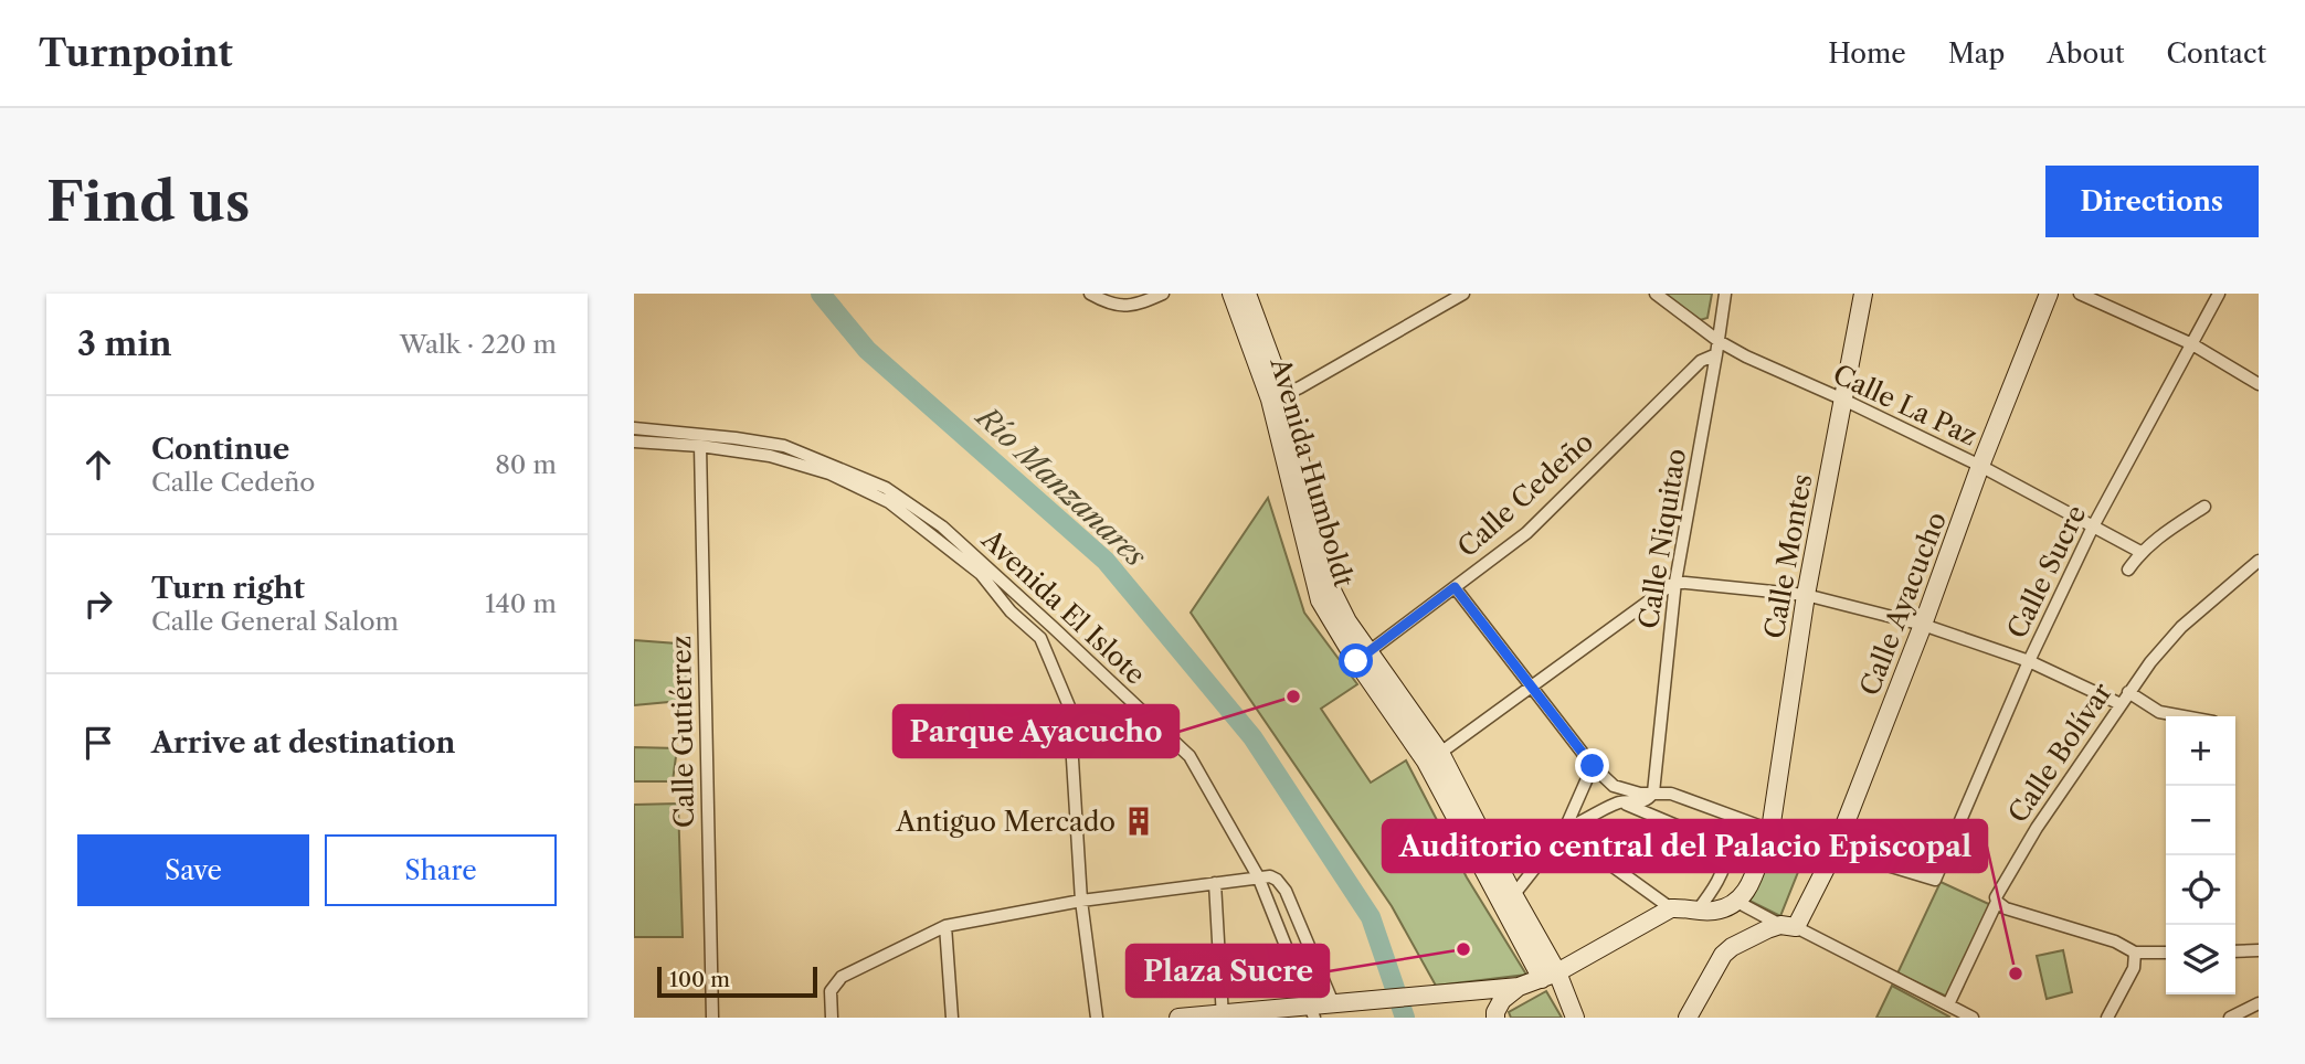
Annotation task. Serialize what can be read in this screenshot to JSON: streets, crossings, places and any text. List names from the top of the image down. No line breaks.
{"streets":{"street":["Calle La Paz","Avenida Humboldt","Calle Cedeño","Calle Niquitao","Calle Montes","Calle Sucre","Calle Ayacucho","Avenida El Islote","Calle Gutiérrez","Calle Bolívar"]},"crossings":[["Calle La Paz","Calle Cedeño"],["Calle La Paz","Calle Niquitao"],["Calle La Paz","Calle Montes"],["Calle La Paz","Calle Sucre"],["Calle La Paz","Calle Ayacucho"],["Avenida Humboldt","Calle Cedeño"],["Calle Cedeño","Calle Niquitao"],["Calle Sucre","Calle Ayacucho"],["Avenida El Islote","Calle Gutiérrez"]],"water":["Río Manzanares"],"places":{"other":["Parque Ayacucho","Plaza Sucre","Auditorio central del Palacio Episcopal"],"building":["Antiguo Mercado"]},"scale_bar":"100 m","page":{"header":"Turnpoint","nav":["Home","Map","About","Contact"],"buttons":["Directions",["Save","Share"]],"title":"Find us","heading":["3 min","Walk · 220 m"],"list":[["Continue","Calle Cedeño","80 m"],["Turn right","Calle General Salom","140 m"],"Arrive at destination"],"map_buttons":["+","−"],"scale":"100 m"}}
